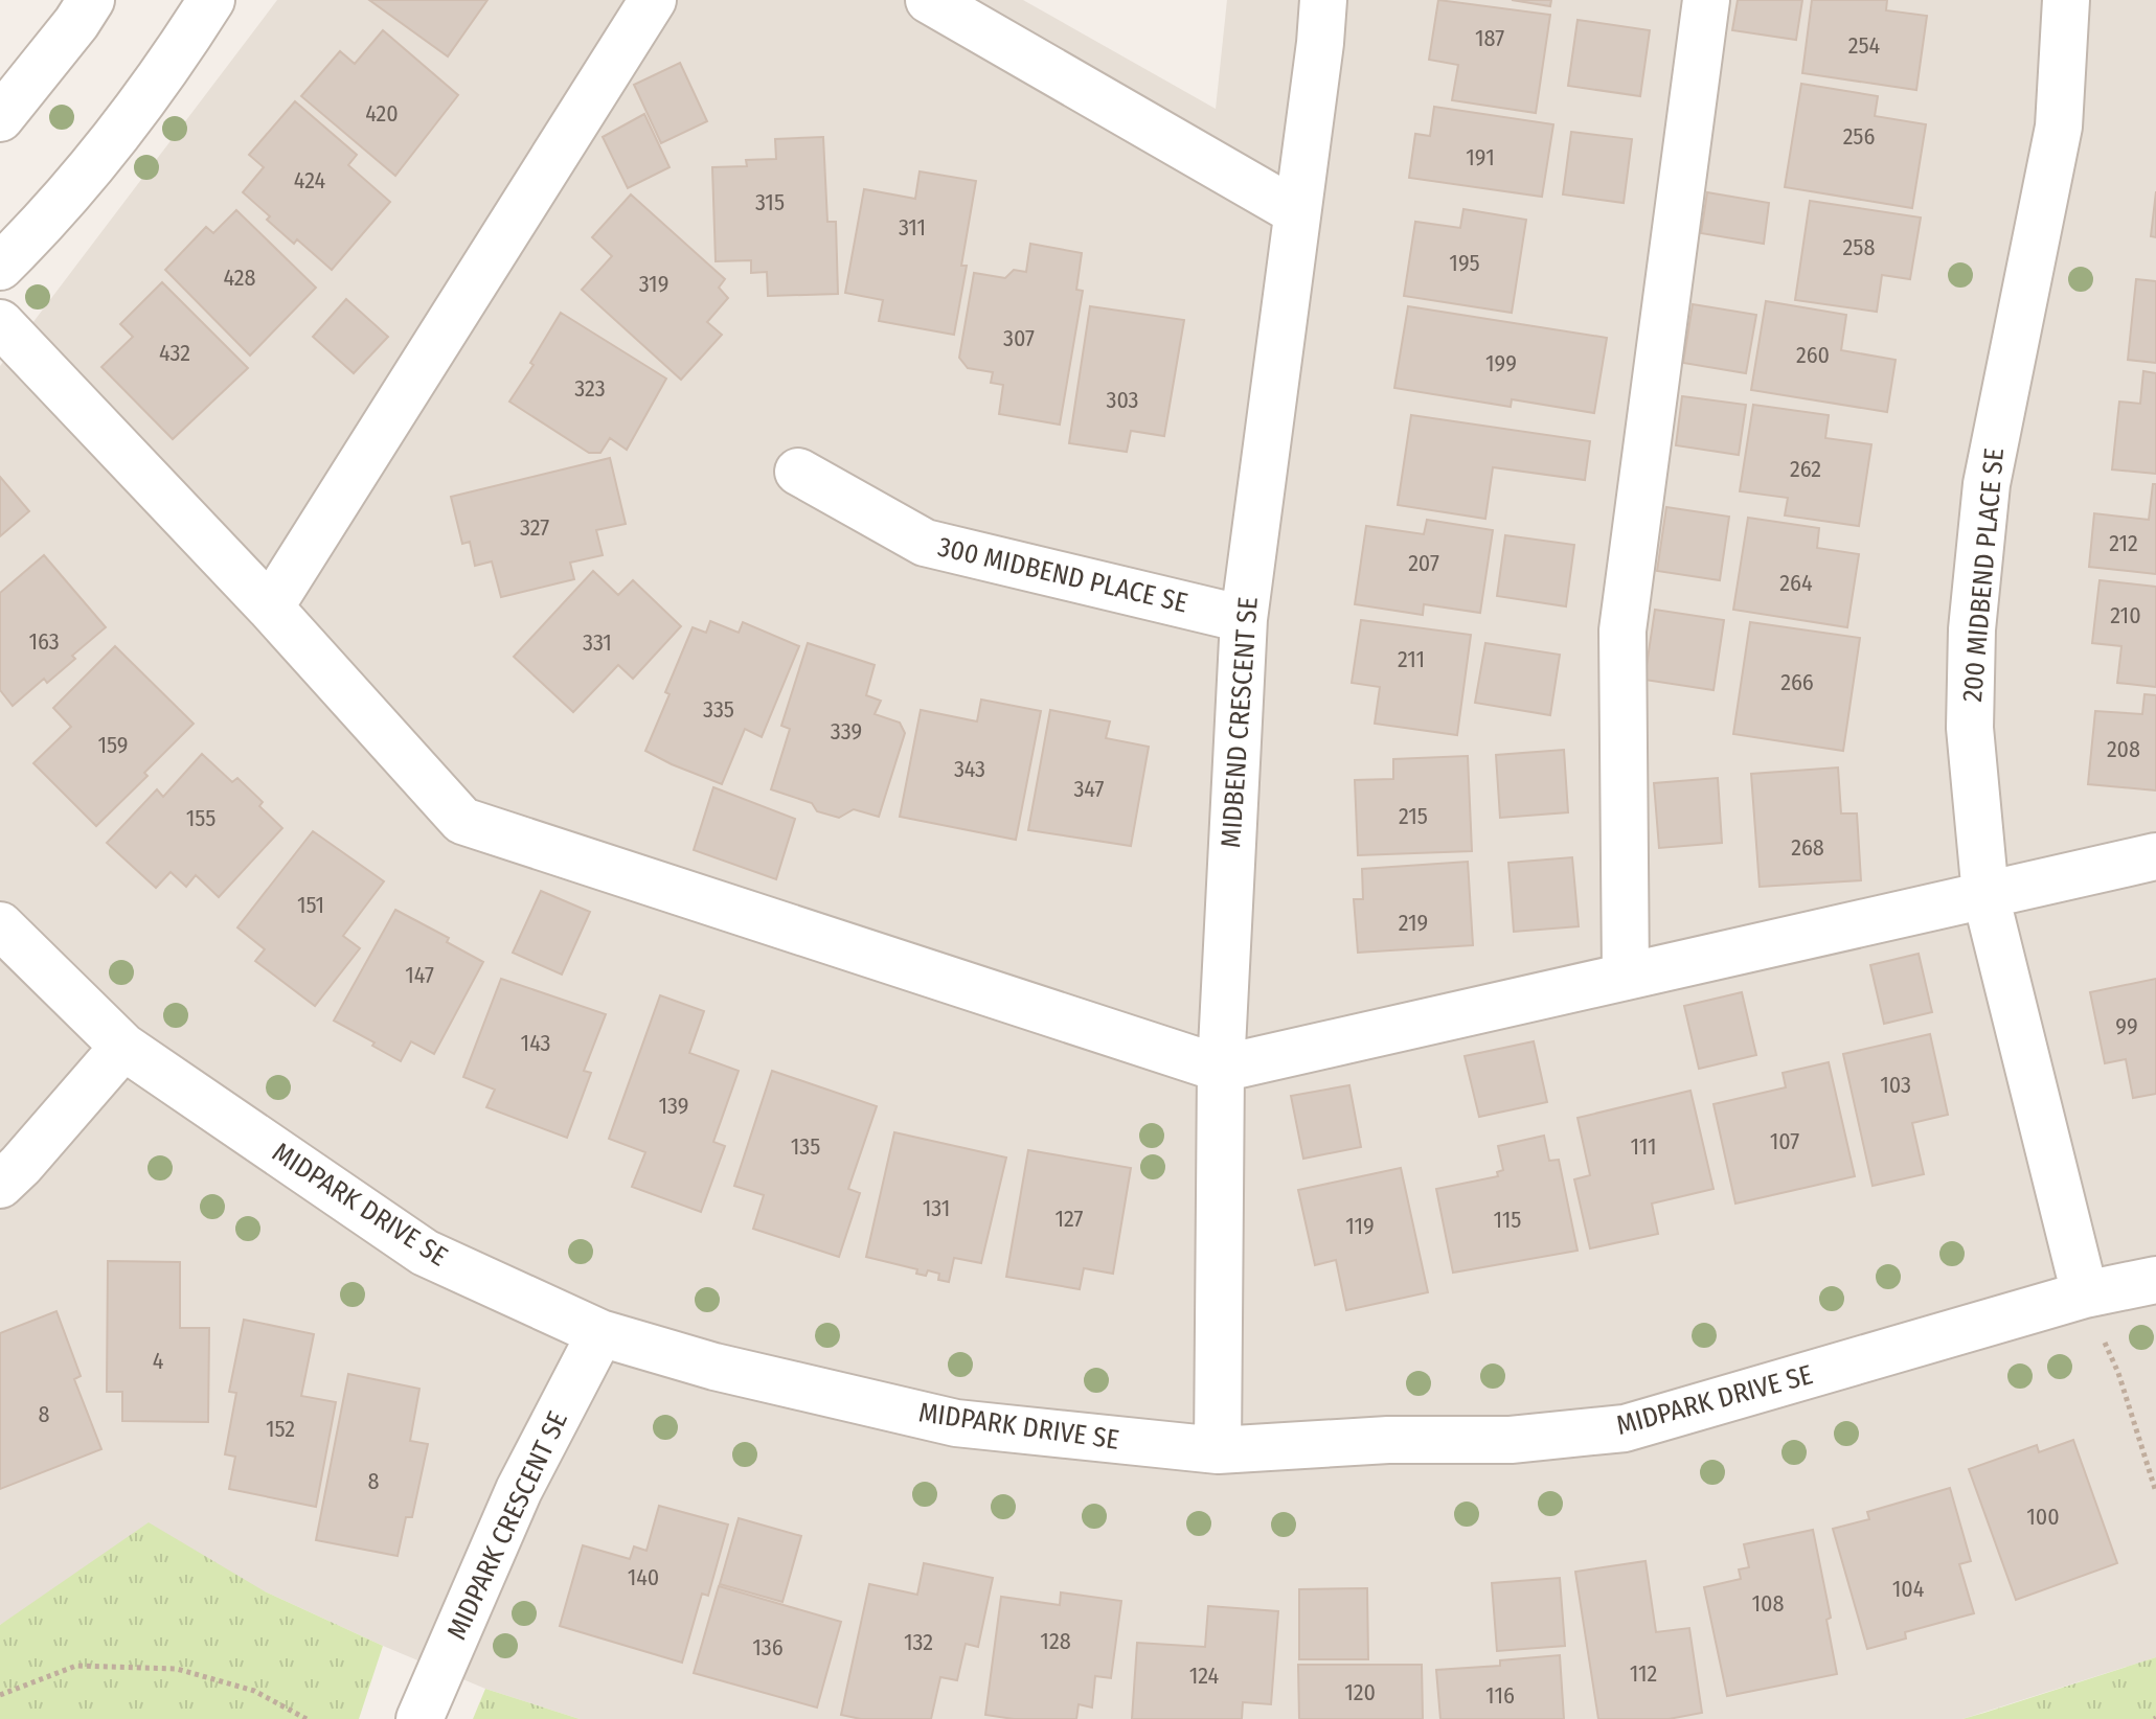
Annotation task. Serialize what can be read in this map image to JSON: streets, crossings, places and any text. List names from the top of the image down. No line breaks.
{"streets":{"street":["300 MIDBEND PLACE SE","200 MIDBEND PLACE SE","MIDBEND CRESCENT SE","MIDPARK DRIVE SE","MIDPARK CRESCENT SE"]},"crossings":[["300 MIDBEND PLACE SE","MIDBEND CRESCENT SE"],["200 MIDBEND PLACE SE","MIDPARK DRIVE SE"],["MIDBEND CRESCENT SE","MIDPARK DRIVE SE"],["MIDPARK DRIVE SE","MIDPARK CRESCENT SE"]],"house_numbers":["187","254","420","256","191","424","315","311","258","195","428","319","307","432","260","199","323","303","262","327","212","207","264","210","163","331","211","266","335","339","159","208","343","347","215","155","268","151","219","147","99","143","103","139","107","135","111","131","127","115","119","4","8","152","8","100","140","104","108","128","132","136","112","124","120","116"]}
